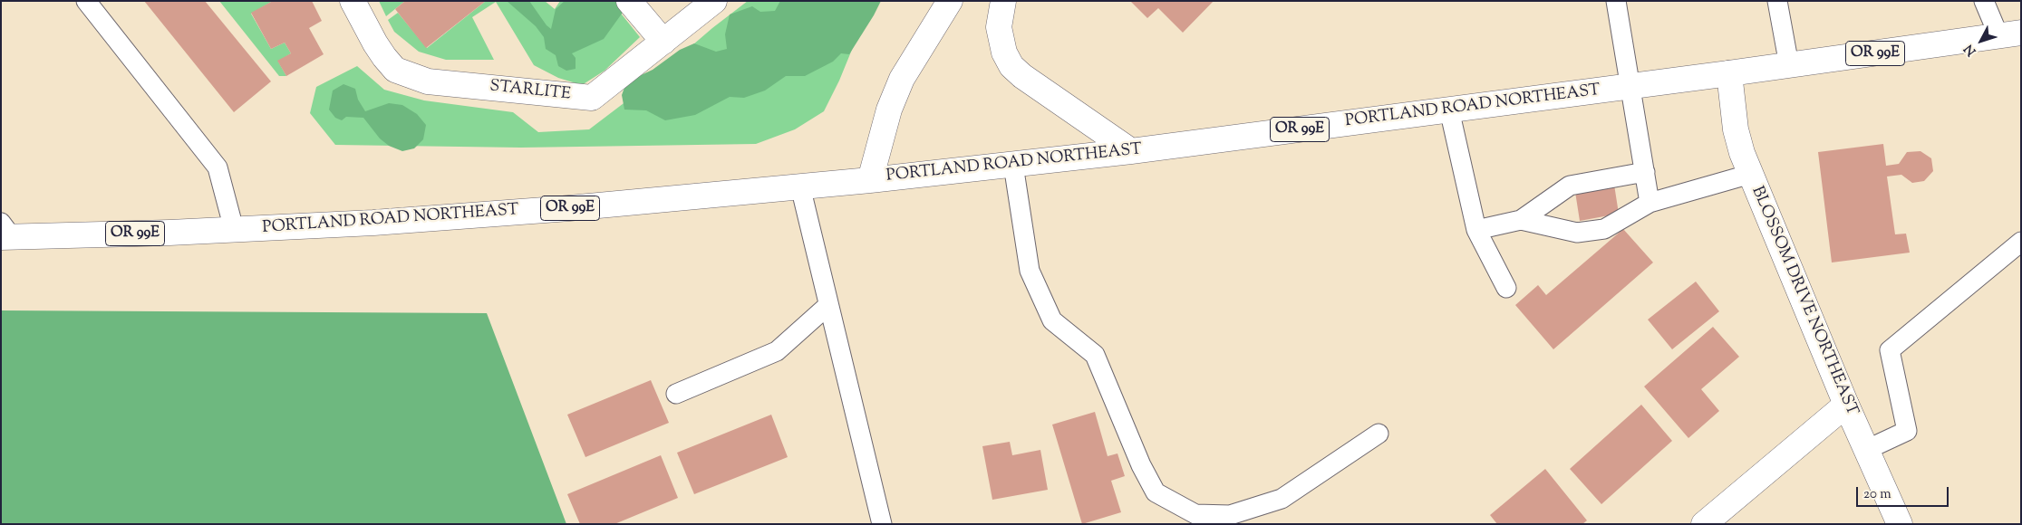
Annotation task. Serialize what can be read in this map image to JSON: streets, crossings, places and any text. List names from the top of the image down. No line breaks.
{"streets":{"main road":["OR 99E","STARLITE","PORTLAND ROAD NORTHEAST","BLOSSOM DRIVE NORTHEAST"]},"crossings":[["PORTLAND ROAD NORTHEAST","BLOSSOM DRIVE NORTHEAST"]],"scale_bar":"20 m","north":"bottom left"}
